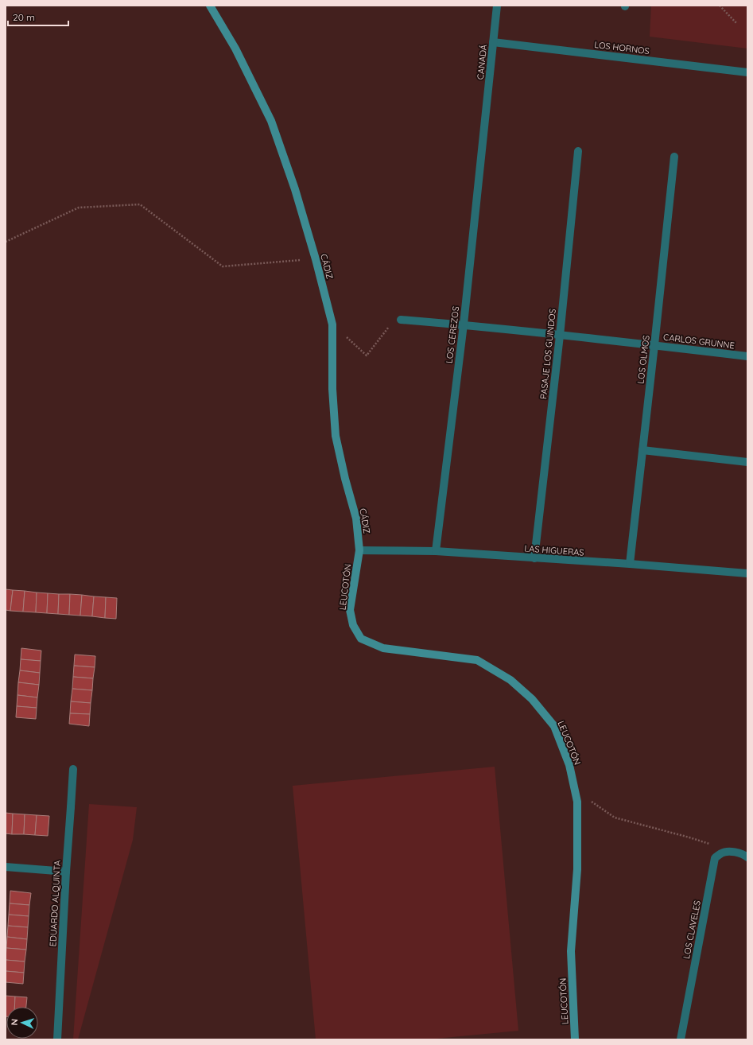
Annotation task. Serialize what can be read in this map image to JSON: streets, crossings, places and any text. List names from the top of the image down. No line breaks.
{"streets":{"street":["LOS HORNOS","CANADÁ","CÁDIZ","LOS CEREZOS","CARLOS GRUNNE","PASAJE LOS GUINDOS","LOS OLMOS","LAS HIGUERAS","LEUCOTÓN","EDUARDO ALQUINTA","LOS CLAVELES"]},"crossings":[["LOS HORNOS","CANADÁ"],["CANADÁ","LOS CEREZOS"],["CÁDIZ","LAS HIGUERAS"],["CÁDIZ","LEUCOTÓN"],["LOS CEREZOS","CARLOS GRUNNE"],["LOS CEREZOS","LAS HIGUERAS"],["CARLOS GRUNNE","PASAJE LOS GUINDOS"],["CARLOS GRUNNE","LOS OLMOS"],["PASAJE LOS GUINDOS","LAS HIGUERAS"],["LOS OLMOS","LAS HIGUERAS"],["LAS HIGUERAS","LEUCOTÓN"]],"scale_bar":"20 m","north":"left"}
